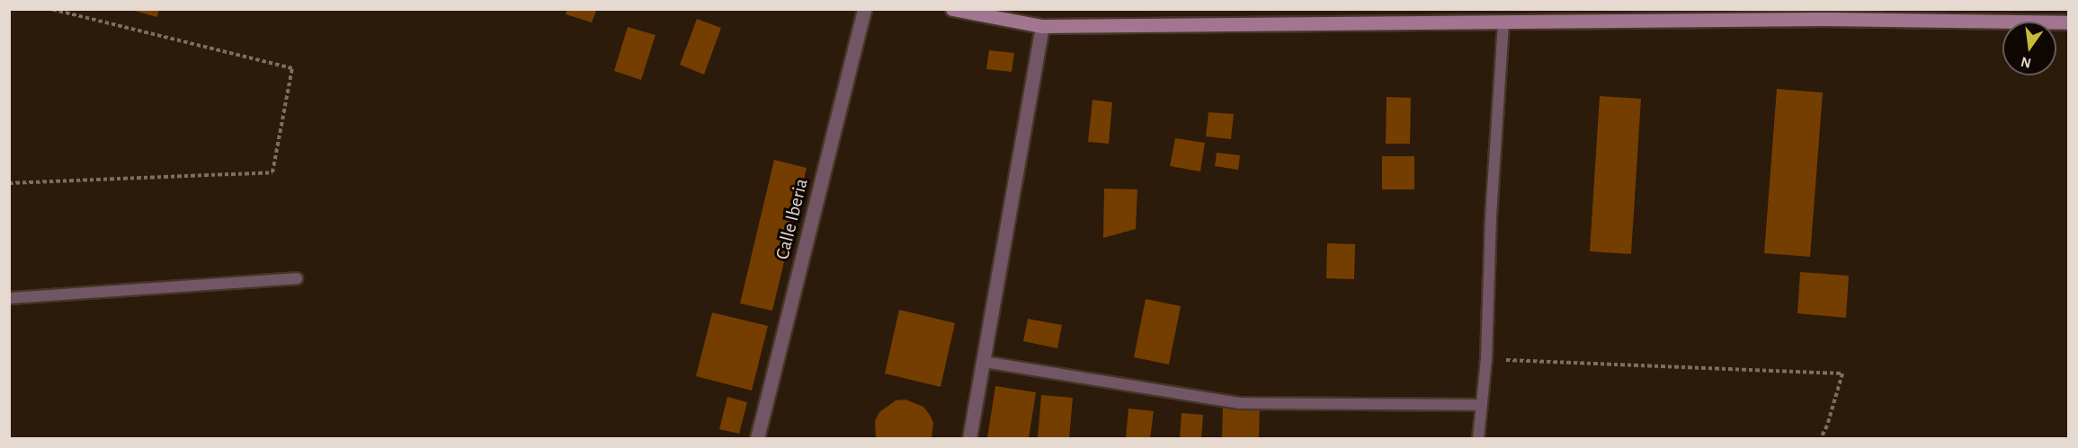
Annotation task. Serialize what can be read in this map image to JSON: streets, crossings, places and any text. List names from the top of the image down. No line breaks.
{"streets":{"street":["Calle Iberia"]},"north":"bottom"}
